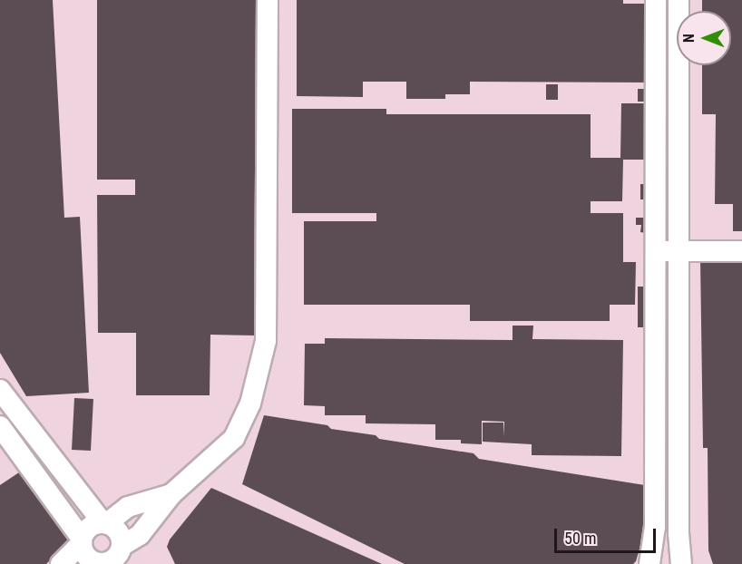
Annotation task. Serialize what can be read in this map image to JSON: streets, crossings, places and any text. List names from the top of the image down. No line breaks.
{"scale_bar":"50 m","north":"left"}
